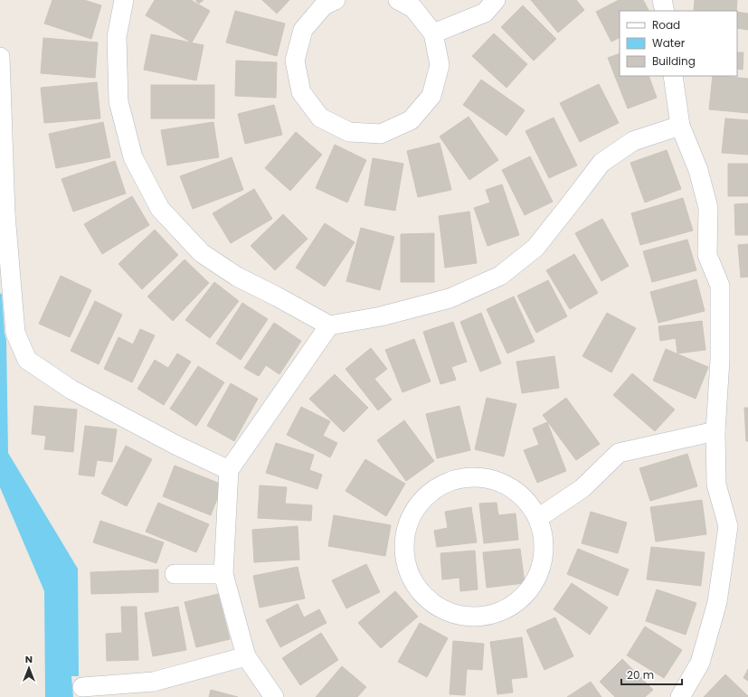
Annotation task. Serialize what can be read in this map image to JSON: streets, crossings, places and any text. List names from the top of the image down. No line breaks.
{"legend":["Road","Water","Building"],"scale_bar":"20 m","north":"top"}
